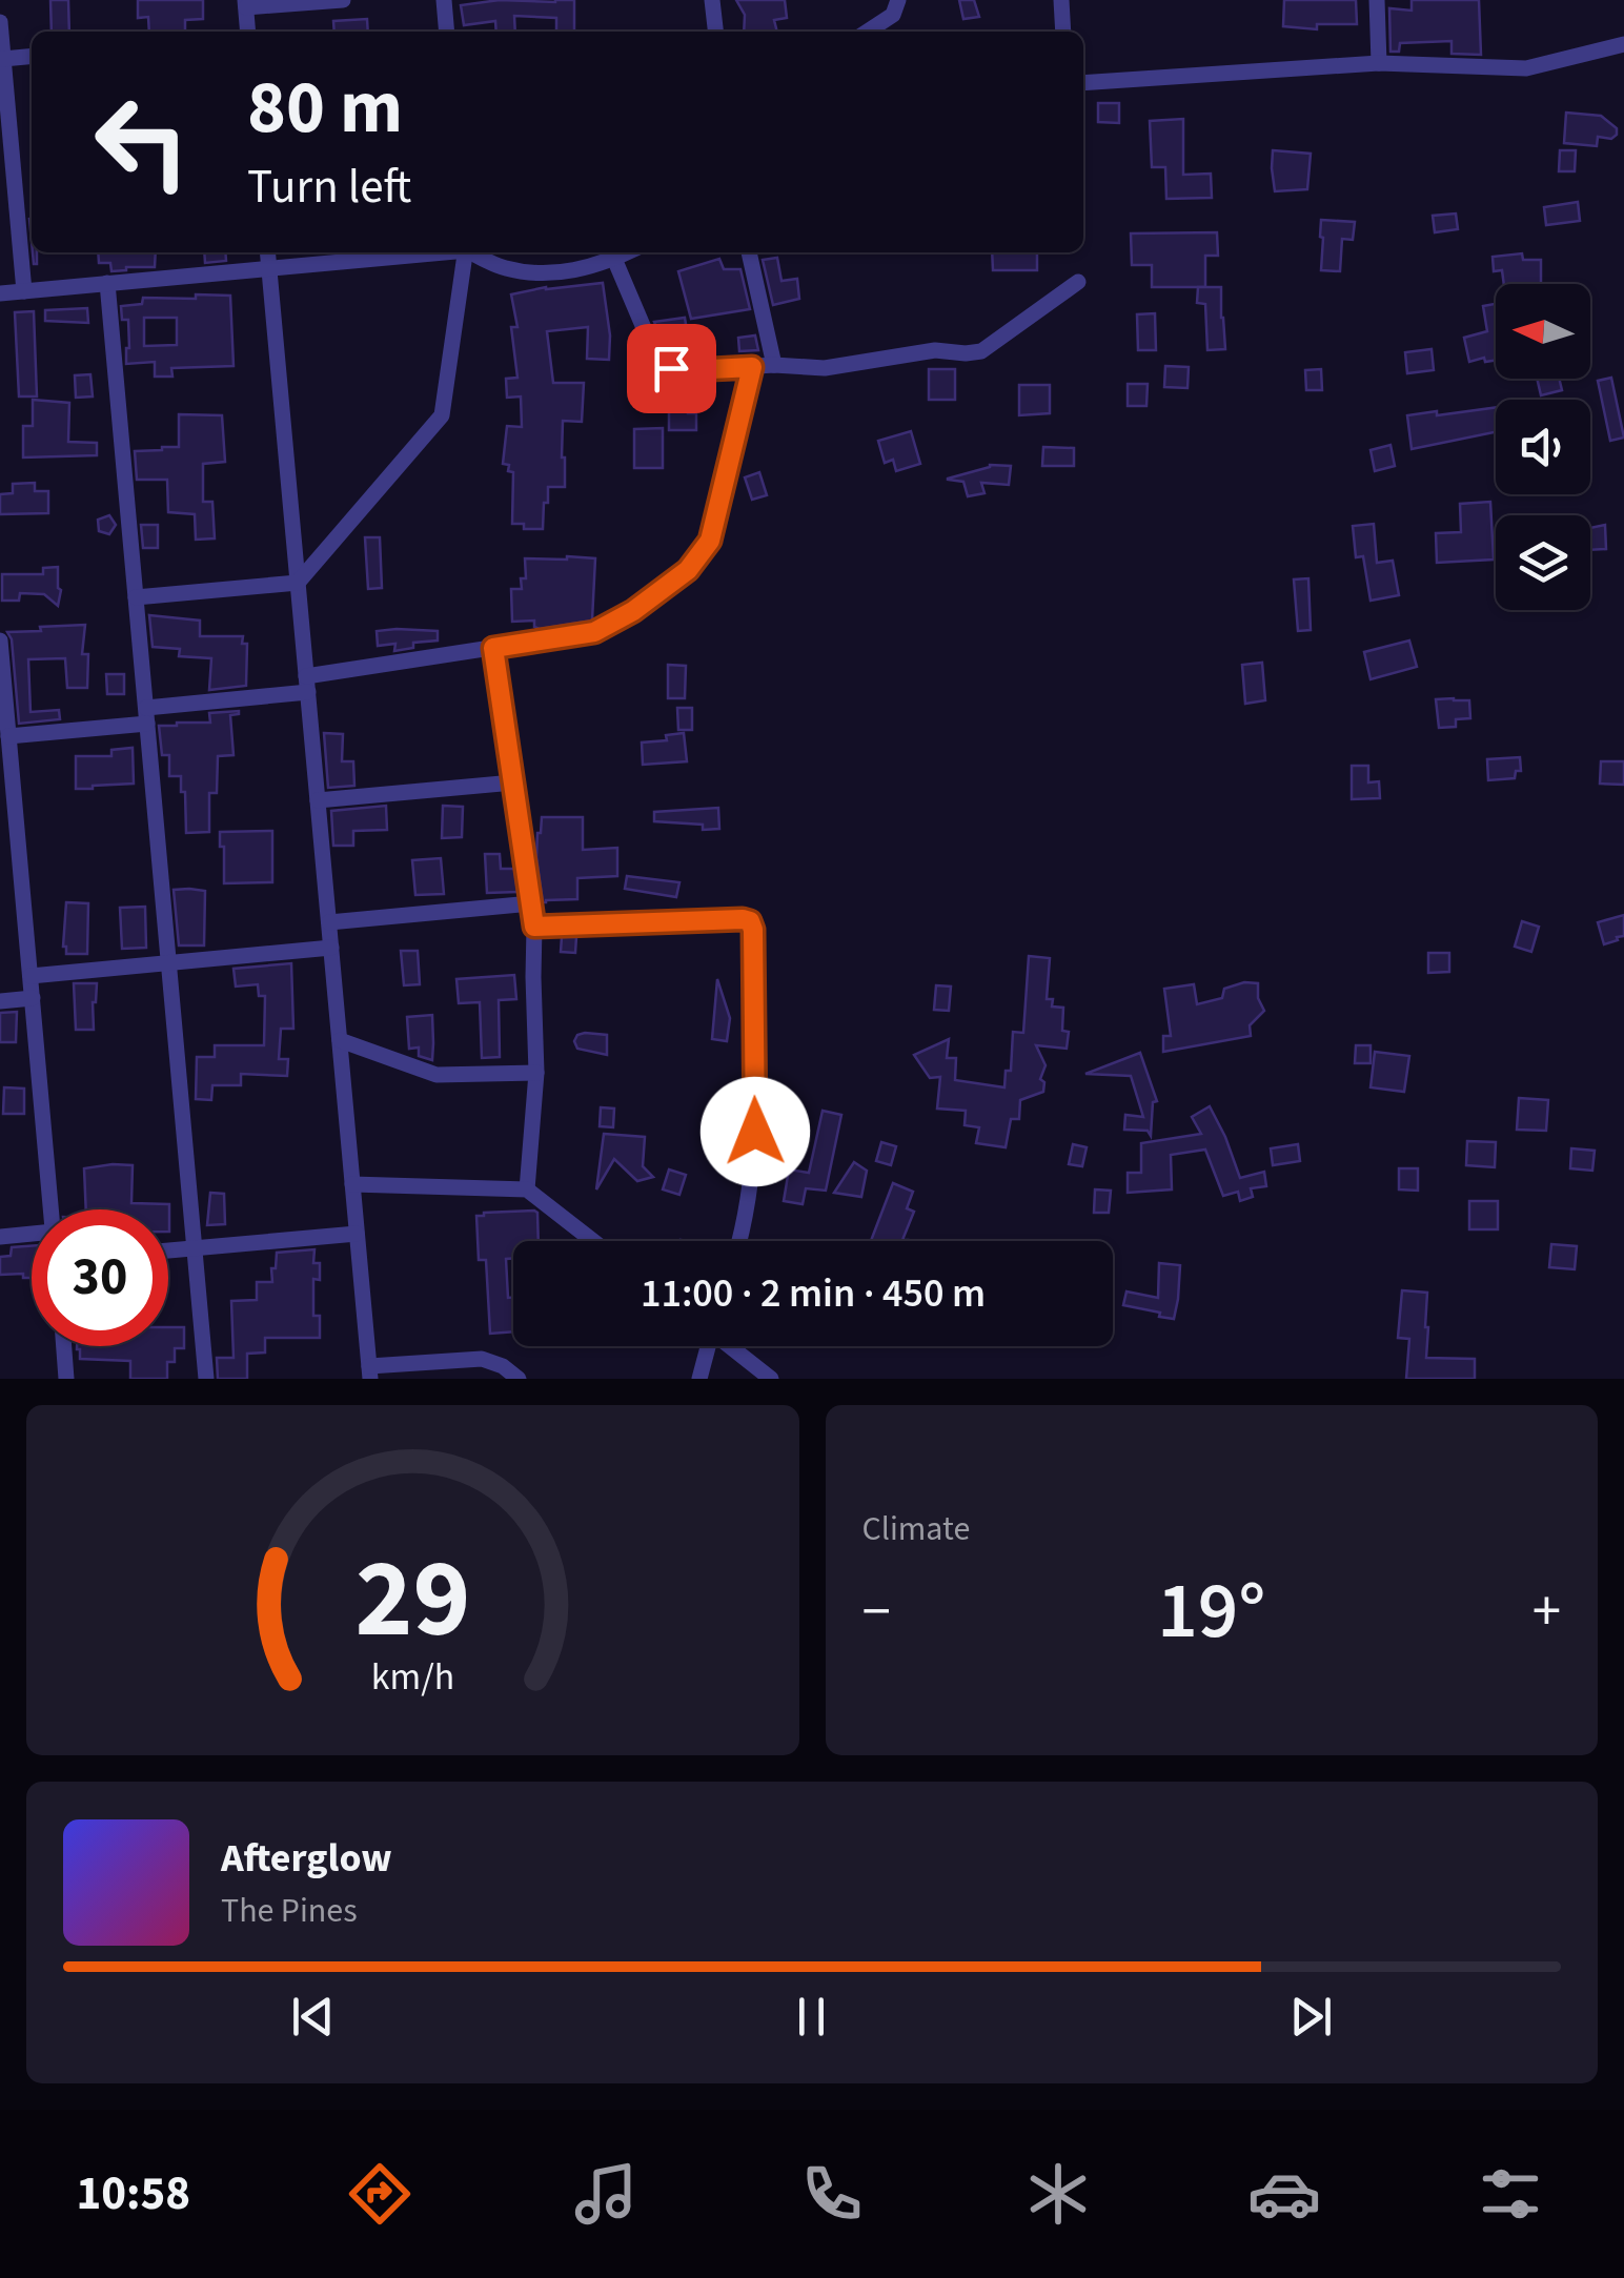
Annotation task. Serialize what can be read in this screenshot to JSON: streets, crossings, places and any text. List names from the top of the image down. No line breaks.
{"north":"left","page":{"turn":["80 m","Turn left"],"limit":"30","trip":"11:00 · 2 min · 450 m","tile":"Climate","heat":["−","19°","+"],"song":["Afterglow","The Pines"],"tabs":"10:58","gauge":["29","km/h"]}}
